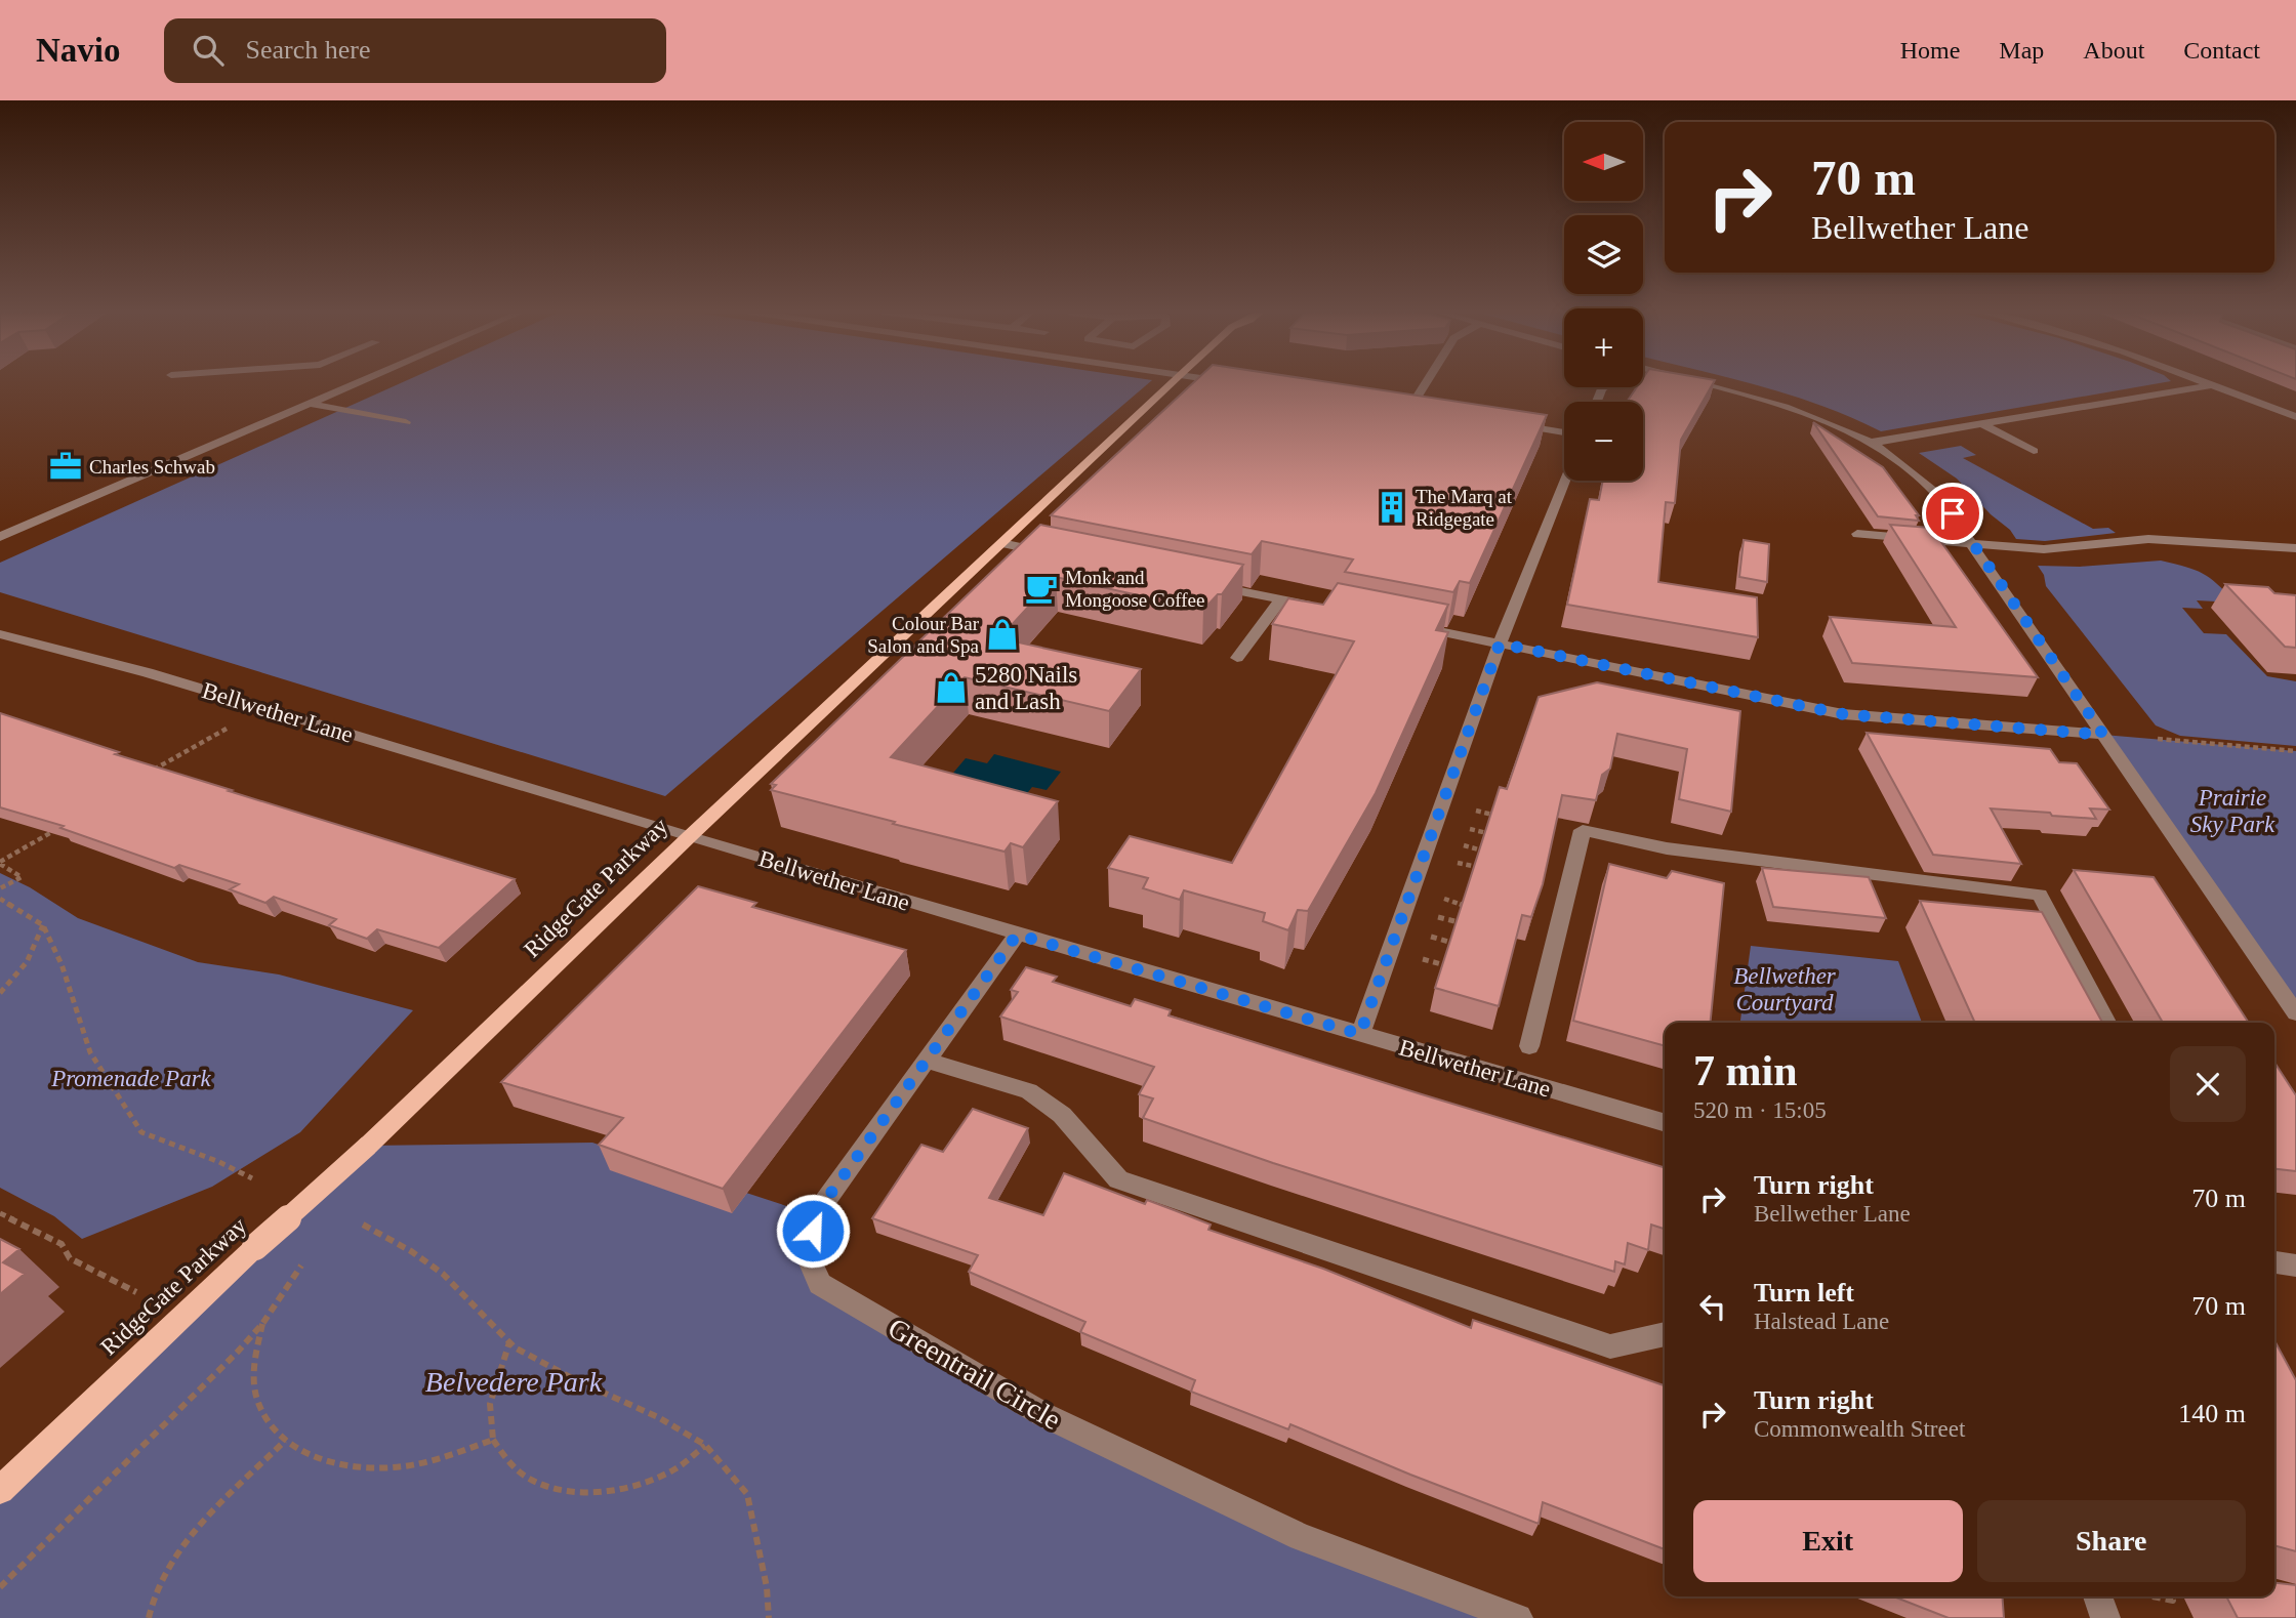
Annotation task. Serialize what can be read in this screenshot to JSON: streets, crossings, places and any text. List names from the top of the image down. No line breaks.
{"streets":{"main road":["RidgeGate Parkway"],"street":["Bellwether Lane","Greentrail Circle"]},"crossings":[["Bellwether Lane","RidgeGate Parkway"],["Bellwether Lane","Greentrail Circle"]],"parks":["Prairie Sky Park","Bellwether Courtyard","Promenade Park","Belvedere Park"],"places":{"office":["Charles Schwab"],"building":["The Marq at Ridgegate"],"cafe":["Monk and Mongoose Coffee"],"shop":["Colour Bar Salon and Spa","5280 Nails and Lash"]},"north":"left","page":{"header":"Navio","search":"Search here","nav":["Home","Map","About","Contact"],"map_buttons":["+","−"],"turn":["70 m","Bellwether Lane"],"heading":["7 min","520 m · 15:05"],"list":[{"name":"Turn right","note":"Bellwether Lane","value":"70 m"},{"name":"Turn left","note":"Halstead Lane","value":"70 m"},{"name":"Turn right","note":"Commonwealth Street","value":"140 m"}],"buttons":["Exit","Share"]}}
